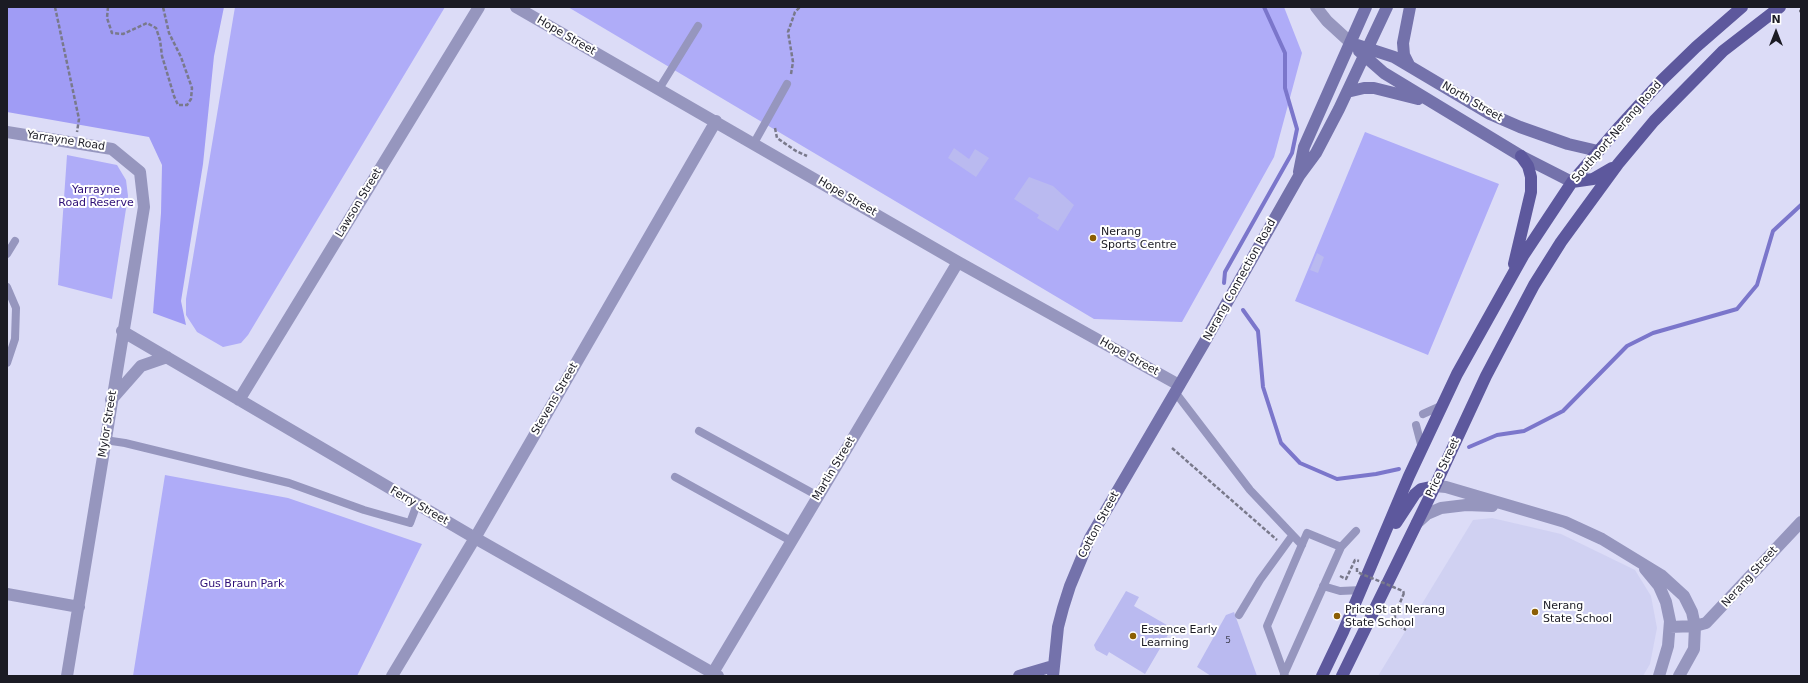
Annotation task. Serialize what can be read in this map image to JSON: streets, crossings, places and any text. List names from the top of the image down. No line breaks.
{"streets":{"main road":["North Street","Southport-Nerang Road","Nerang Connection Road","Price Street","Cotton Street"],"street":["Hope Street","Yarrayne Road","Lawson Street","Stevens Street","Mylor Street","Martin Street","Ferry Street","Nerang Street"]},"crossings":[["Hope Street","Nerang Connection Road"],["Hope Street","Stevens Street"],["Hope Street","Martin Street"],["Hope Street","Cotton Street"],["North Street","Southport-Nerang Road"],["North Street","Nerang Connection Road"],["Southport-Nerang Road","Price Street"],["Yarrayne Road","Mylor Street"],["Lawson Street","Ferry Street"],["Nerang Connection Road","Cotton Street"],["Stevens Street","Ferry Street"],["Mylor Street","Ferry Street"],["Martin Street","Ferry Street"]],"parks":["Yarrayne Road Reserve","Gus Braun Park"],"places":["Nerang Sports Centre","Nerang State School","Price St at Nerang State School","Essence Early Learning"],"house_numbers":["5"],"north":"top"}
